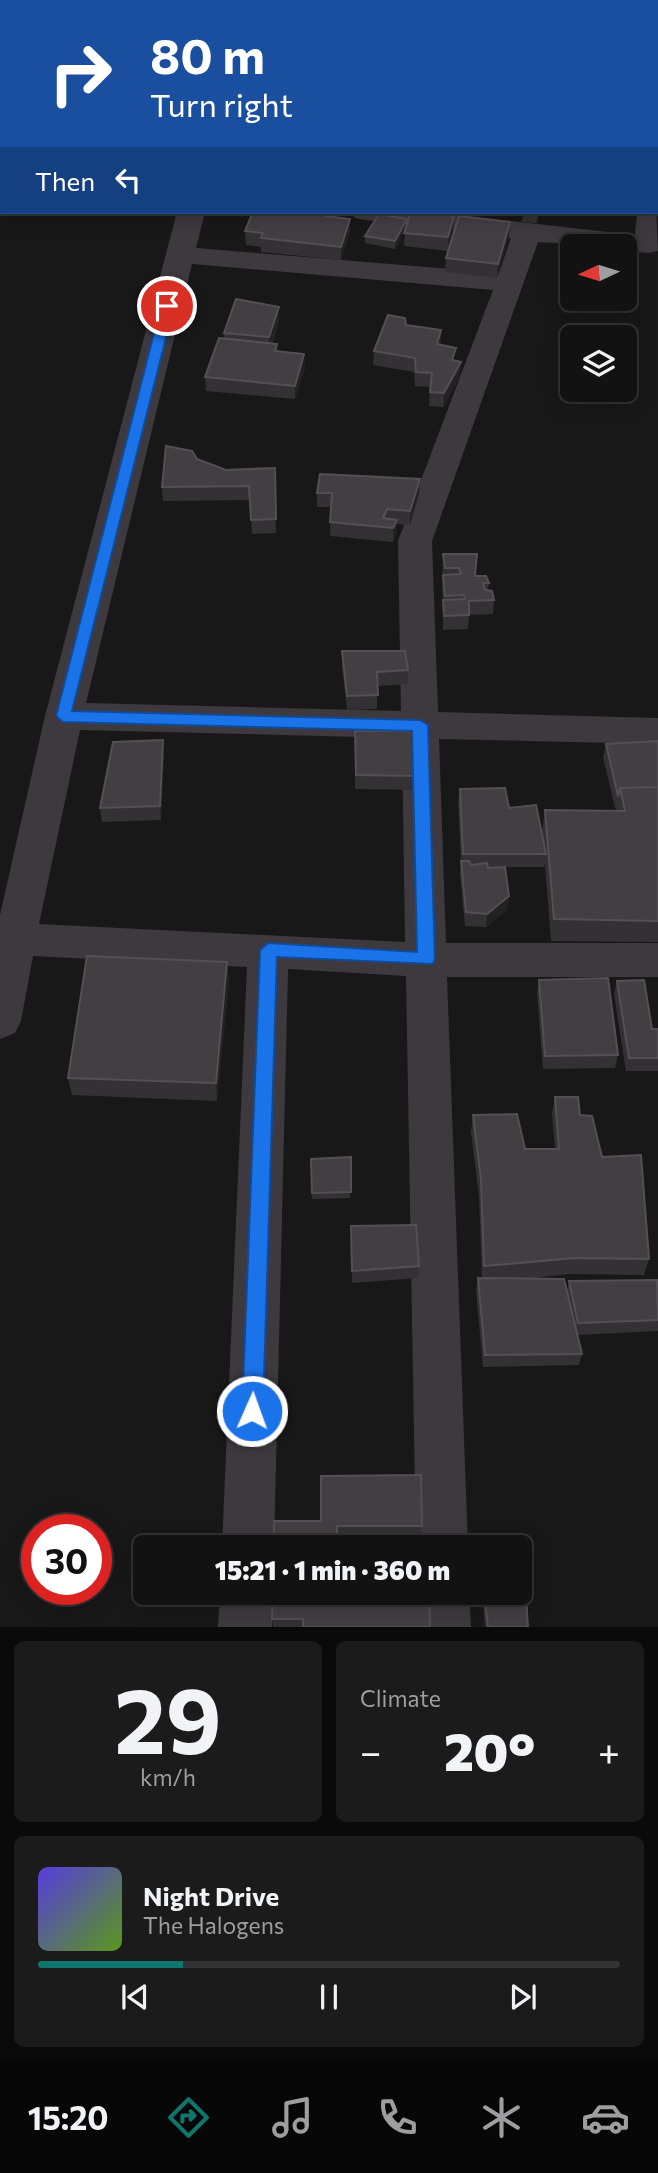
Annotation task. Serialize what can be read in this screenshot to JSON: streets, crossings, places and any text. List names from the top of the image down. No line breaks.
{"north":"left","page":{"turn":["80 m","Turn right"],"then":"Then","limit":"30","trip":"15:21 · 1 min · 360 m","tile":[["29","km/h"],"Climate"],"heat":["−","20°","+"],"song":["Night Drive","The Halogens"],"tabs":"15:20"}}
